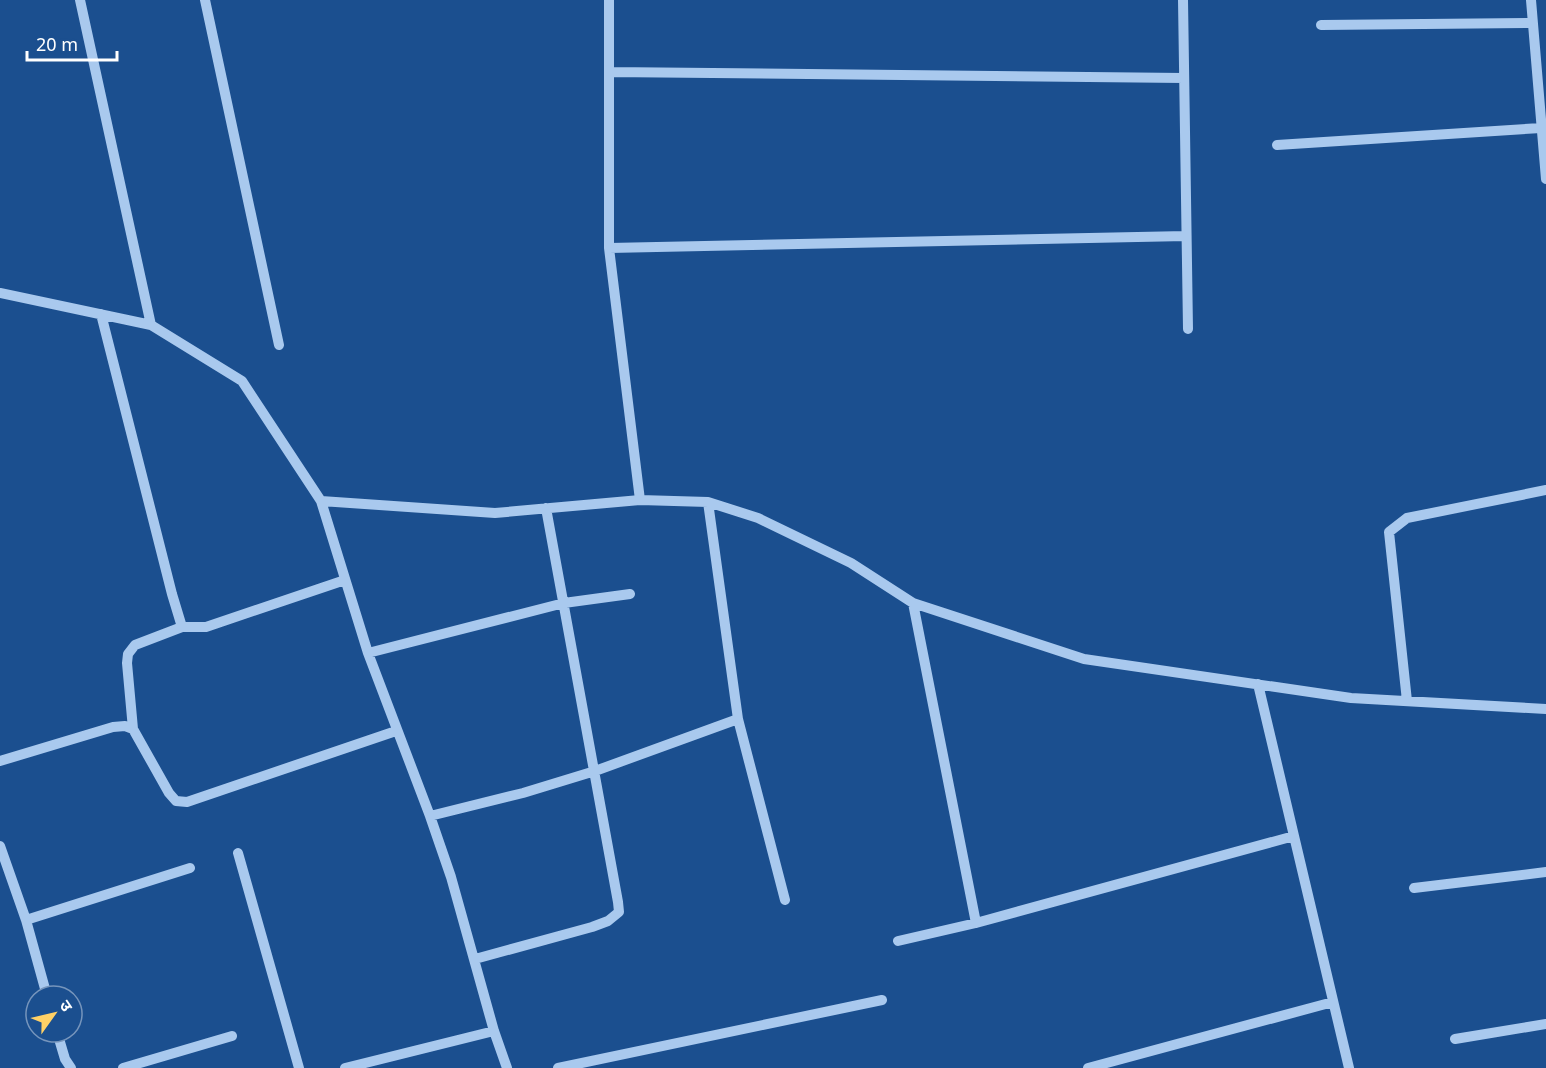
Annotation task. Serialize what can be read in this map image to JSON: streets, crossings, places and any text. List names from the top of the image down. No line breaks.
{"scale_bar":"20 m","north":"top right"}
